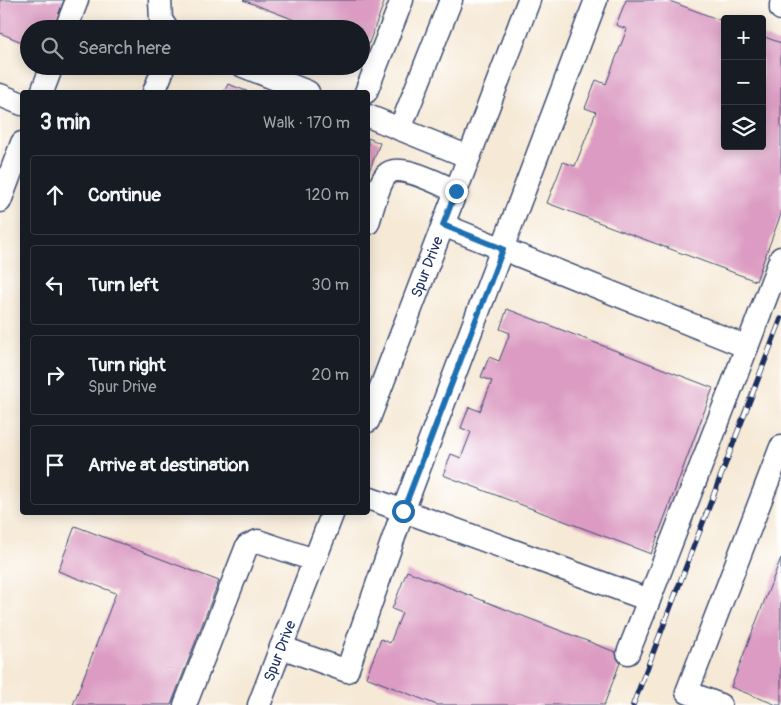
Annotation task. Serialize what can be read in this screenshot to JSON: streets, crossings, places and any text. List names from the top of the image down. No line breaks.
{"streets":{"street":["Spur Drive"]},"page":{"map_buttons":["+","−"],"search":"Search here","heading":["3 min","Walk · 170 m"],"list":[["Continue","120 m"],["Turn left","30 m"],["Turn right","Spur Drive","20 m"],"Arrive at destination"]}}
